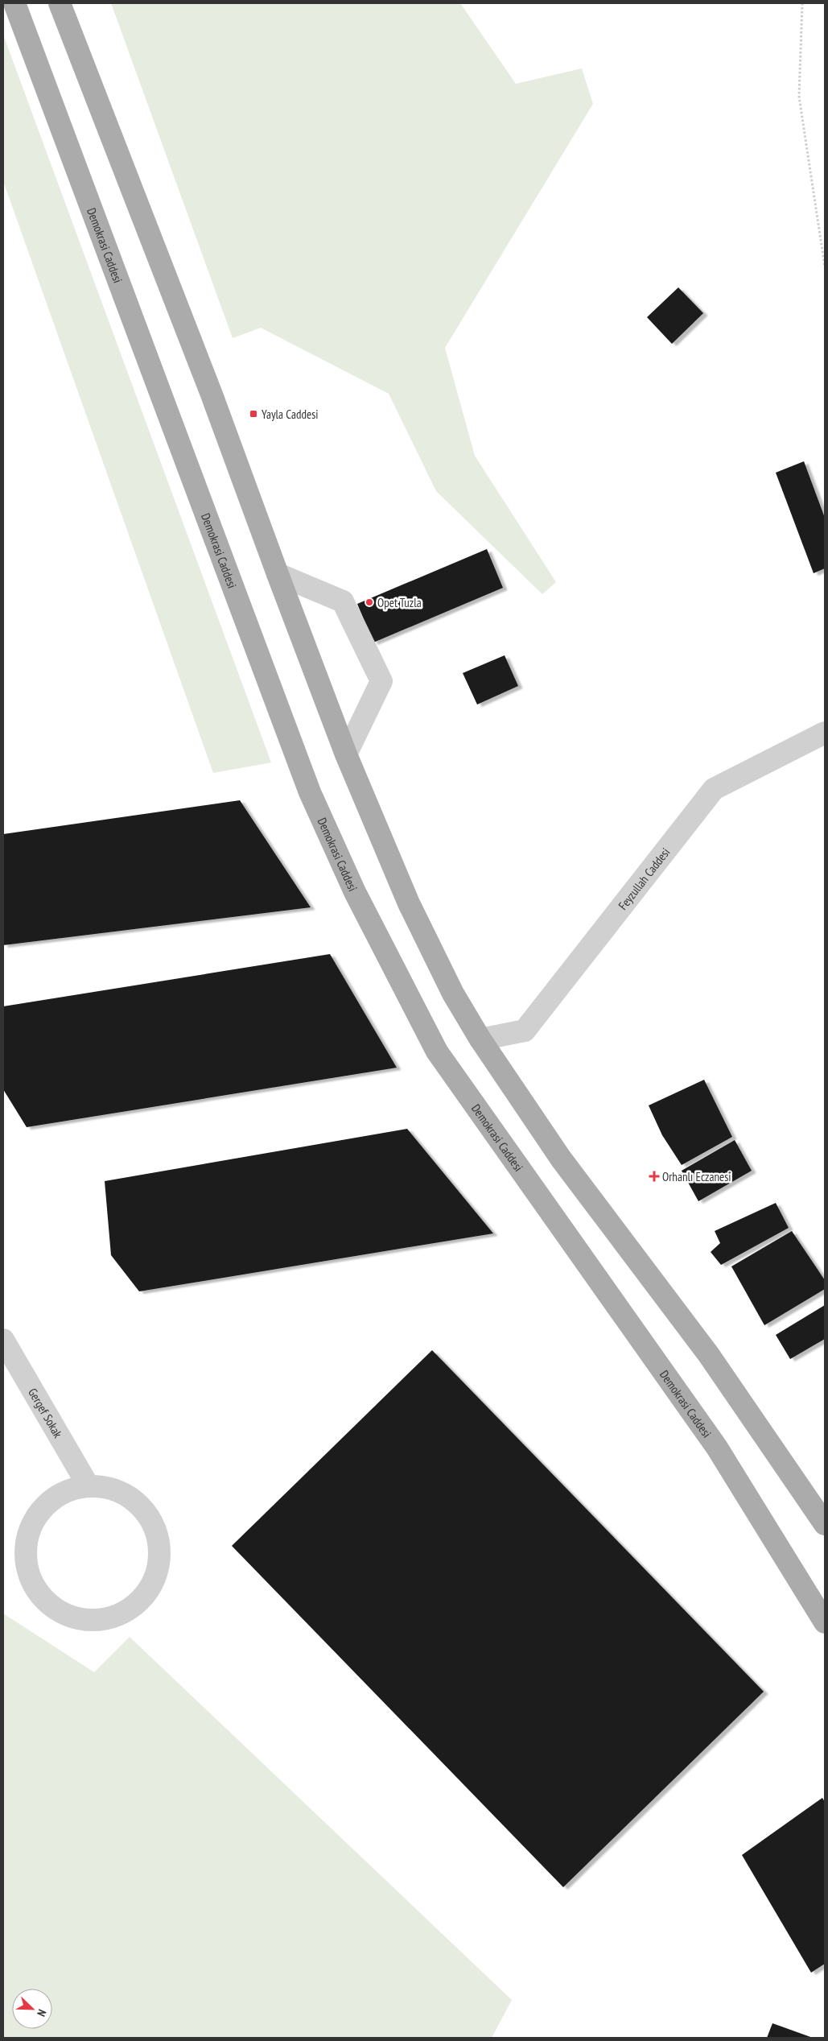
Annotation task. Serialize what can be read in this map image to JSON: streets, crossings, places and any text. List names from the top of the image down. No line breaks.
{"streets":{"main road":["Demokrasi Caddesi"],"street":["Feyzullah Caddesi","Gergef Sokak"]},"places":{"transit":["Yayla Caddesi"],"other":["Opet Tuzla"],"health":["Orhanlı Eczanesi"]},"north":"bottom right"}
